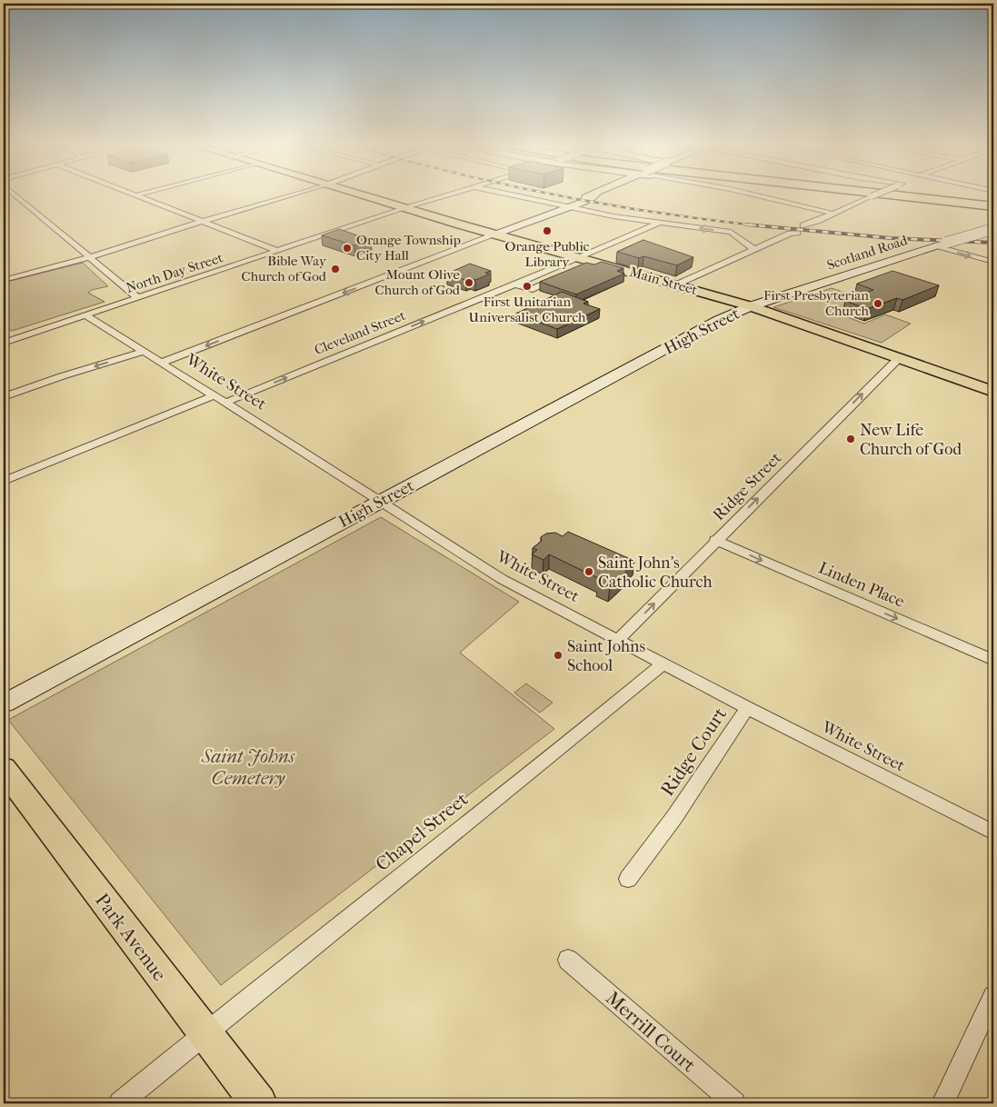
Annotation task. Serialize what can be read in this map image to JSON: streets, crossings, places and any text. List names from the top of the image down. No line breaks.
{"streets":{"main road":["Scotland Road","Main Street","High Street","Park Avenue"],"street":["North Day Street","Cleveland Street","White Street","Ridge Street","Linden Place","Ridge Court","Chapel Street","Merrill Court"]},"crossings":[["Scotland Road","Main Street"],["Scotland Road","High Street"],["North Day Street","Main Street"],["North Day Street","White Street"],["Main Street","High Street"],["Main Street","Cleveland Street"],["Main Street","Ridge Street"],["High Street","White Street"],["Cleveland Street","White Street"],["White Street","Ridge Street"],["White Street","Ridge Court"],["White Street","Chapel Street"],["Ridge Street","Linden Place"],["Chapel Street","Park Avenue"]],"one_way":["Ridge Street","Linden Place"],"parks":["Saint Johns Cemetery"],"places":["Orange Public Library","Orange Township City Hall","Bible Way Church of God","Mount Olive Church of God","First Unitarian Universalist Church","First Presbyterian Church","New Life Church of God","Saint John's Catholic Church","Saint Johns School"]}
